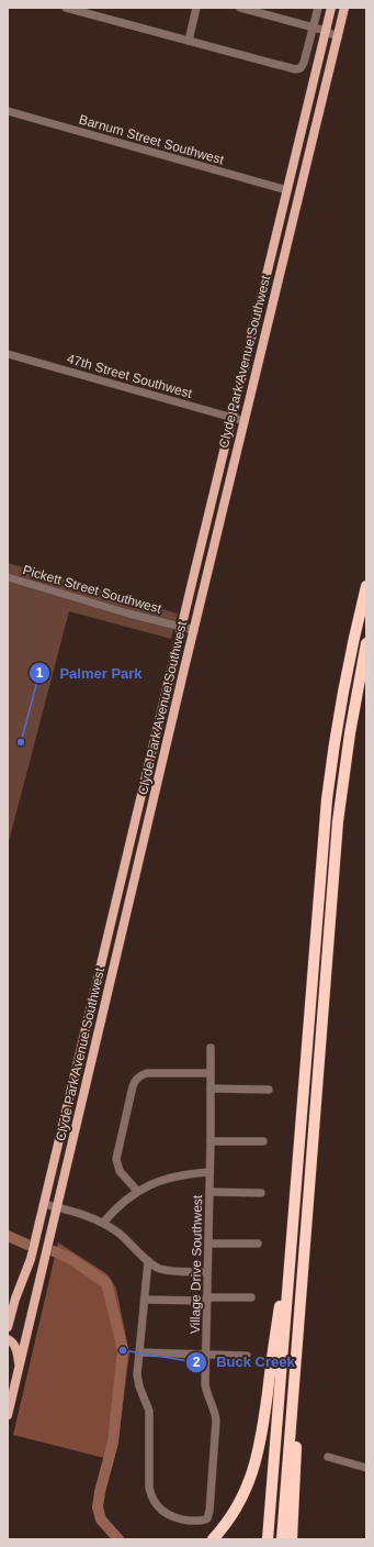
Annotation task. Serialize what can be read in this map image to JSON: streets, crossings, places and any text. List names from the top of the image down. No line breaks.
{"streets":{"main road":["Clyde Park Avenue Southwest"],"street":["Barnum Street Southwest","47th Street Southwest","Pickett Street Southwest","Village Drive Southwest"]},"crossings":[["Barnum Street Southwest","Clyde Park Avenue Southwest"],["Clyde Park Avenue Southwest","47th Street Southwest"],["Clyde Park Avenue Southwest","Pickett Street Southwest"]],"places":["Palmer Park","Buck Creek"]}
